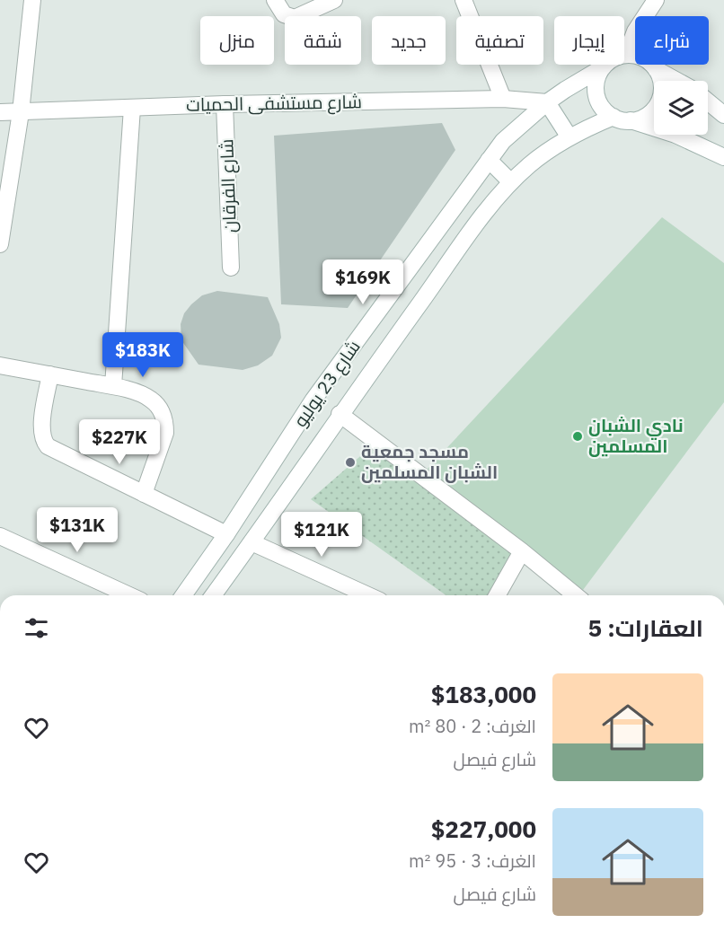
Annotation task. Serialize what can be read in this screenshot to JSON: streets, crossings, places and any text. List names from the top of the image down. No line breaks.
{"streets":{"street":["شارع مستشفى الحميات","شارع الفرقان","شارع 23 يوليو"]},"crossings":[["شارع مستشفى الحميات","شارع الفرقان"],["شارع مستشفى الحميات","شارع 23 يوليو"]],"places":["نادي الشبان المسلمين","مسجد جمعية الشبان المسلمين"],"page":{"chip":["شراء","إيجار","تصفية","جديد","شقة","منزل"],"price":["$169K","$183K","$227K","$131K","$121K"],"heading":"العقارات: 5","list":[{"name":"$183,000","note":"الغرف: 2 · 80 m² · شارع فيصل"},{"name":"$227,000","note":"الغرف: 3 · 95 m² · شارع فيصل"}]}}
